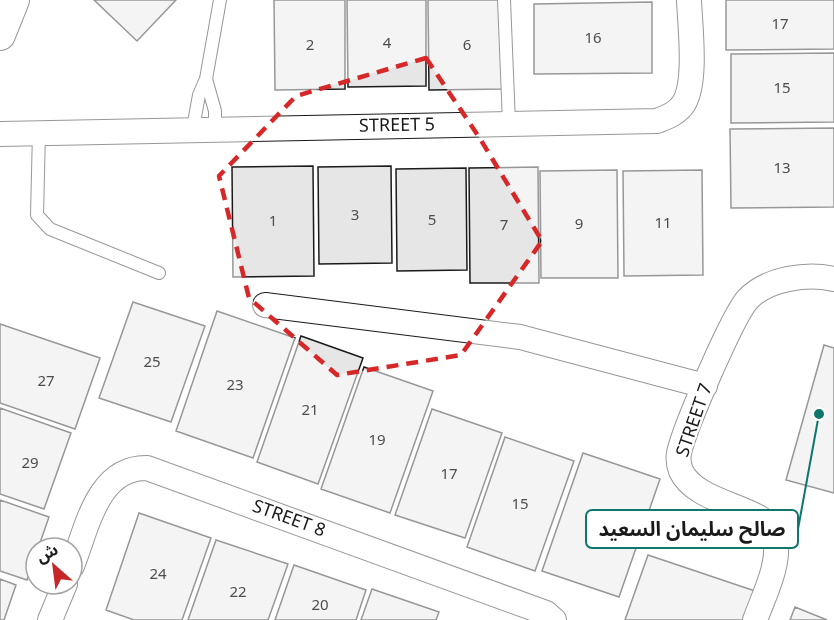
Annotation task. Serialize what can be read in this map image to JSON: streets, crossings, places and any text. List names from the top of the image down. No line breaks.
{"streets":{"street":["STREET 5","STREET 7","STREET 8"]},"places":["صالح سليمان السعيد"],"house_numbers":["17","16","4","2","6","15","13","3","5","1","11","9","7","25","27","23","21","19","29","17","15","24","22","20"],"north":"top left"}
